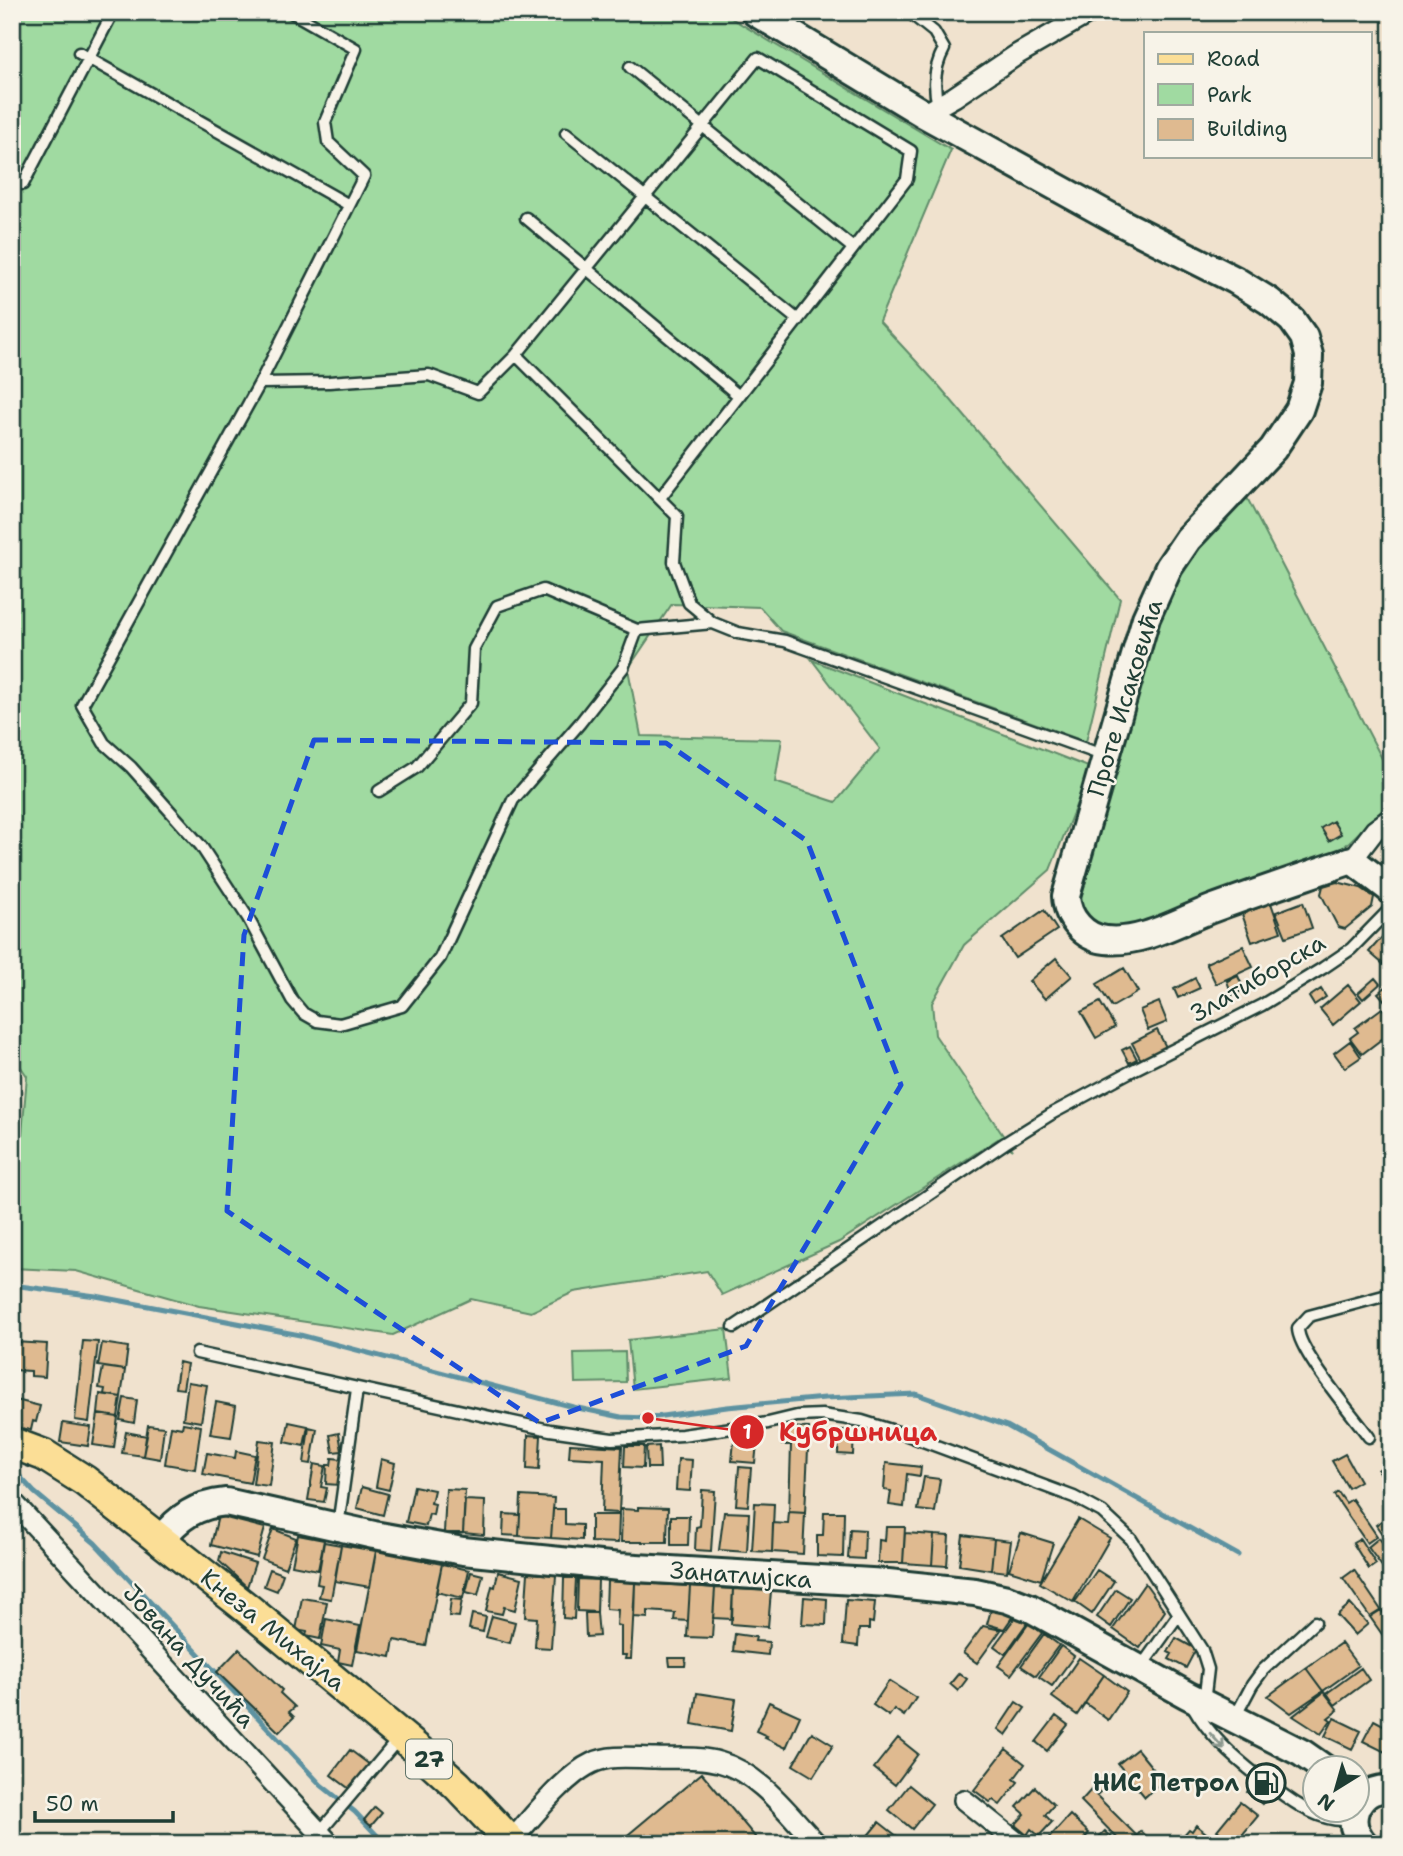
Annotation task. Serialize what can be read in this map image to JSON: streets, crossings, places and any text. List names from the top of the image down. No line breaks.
{"streets":{"main road":["Кнеза Михајла","27"],"street":["Проте Исаковића","Занатлијска","Јована Дучића"],"lane":["Златиборска"]},"crossings":[["Занатлијска","Кнеза Михајла"]],"places":{"other":["Кубршница"],"fuel station":["НИС Петрол"]},"legend":["Road","Park","Building"],"scale_bar":"50 m","north":"bottom left"}
